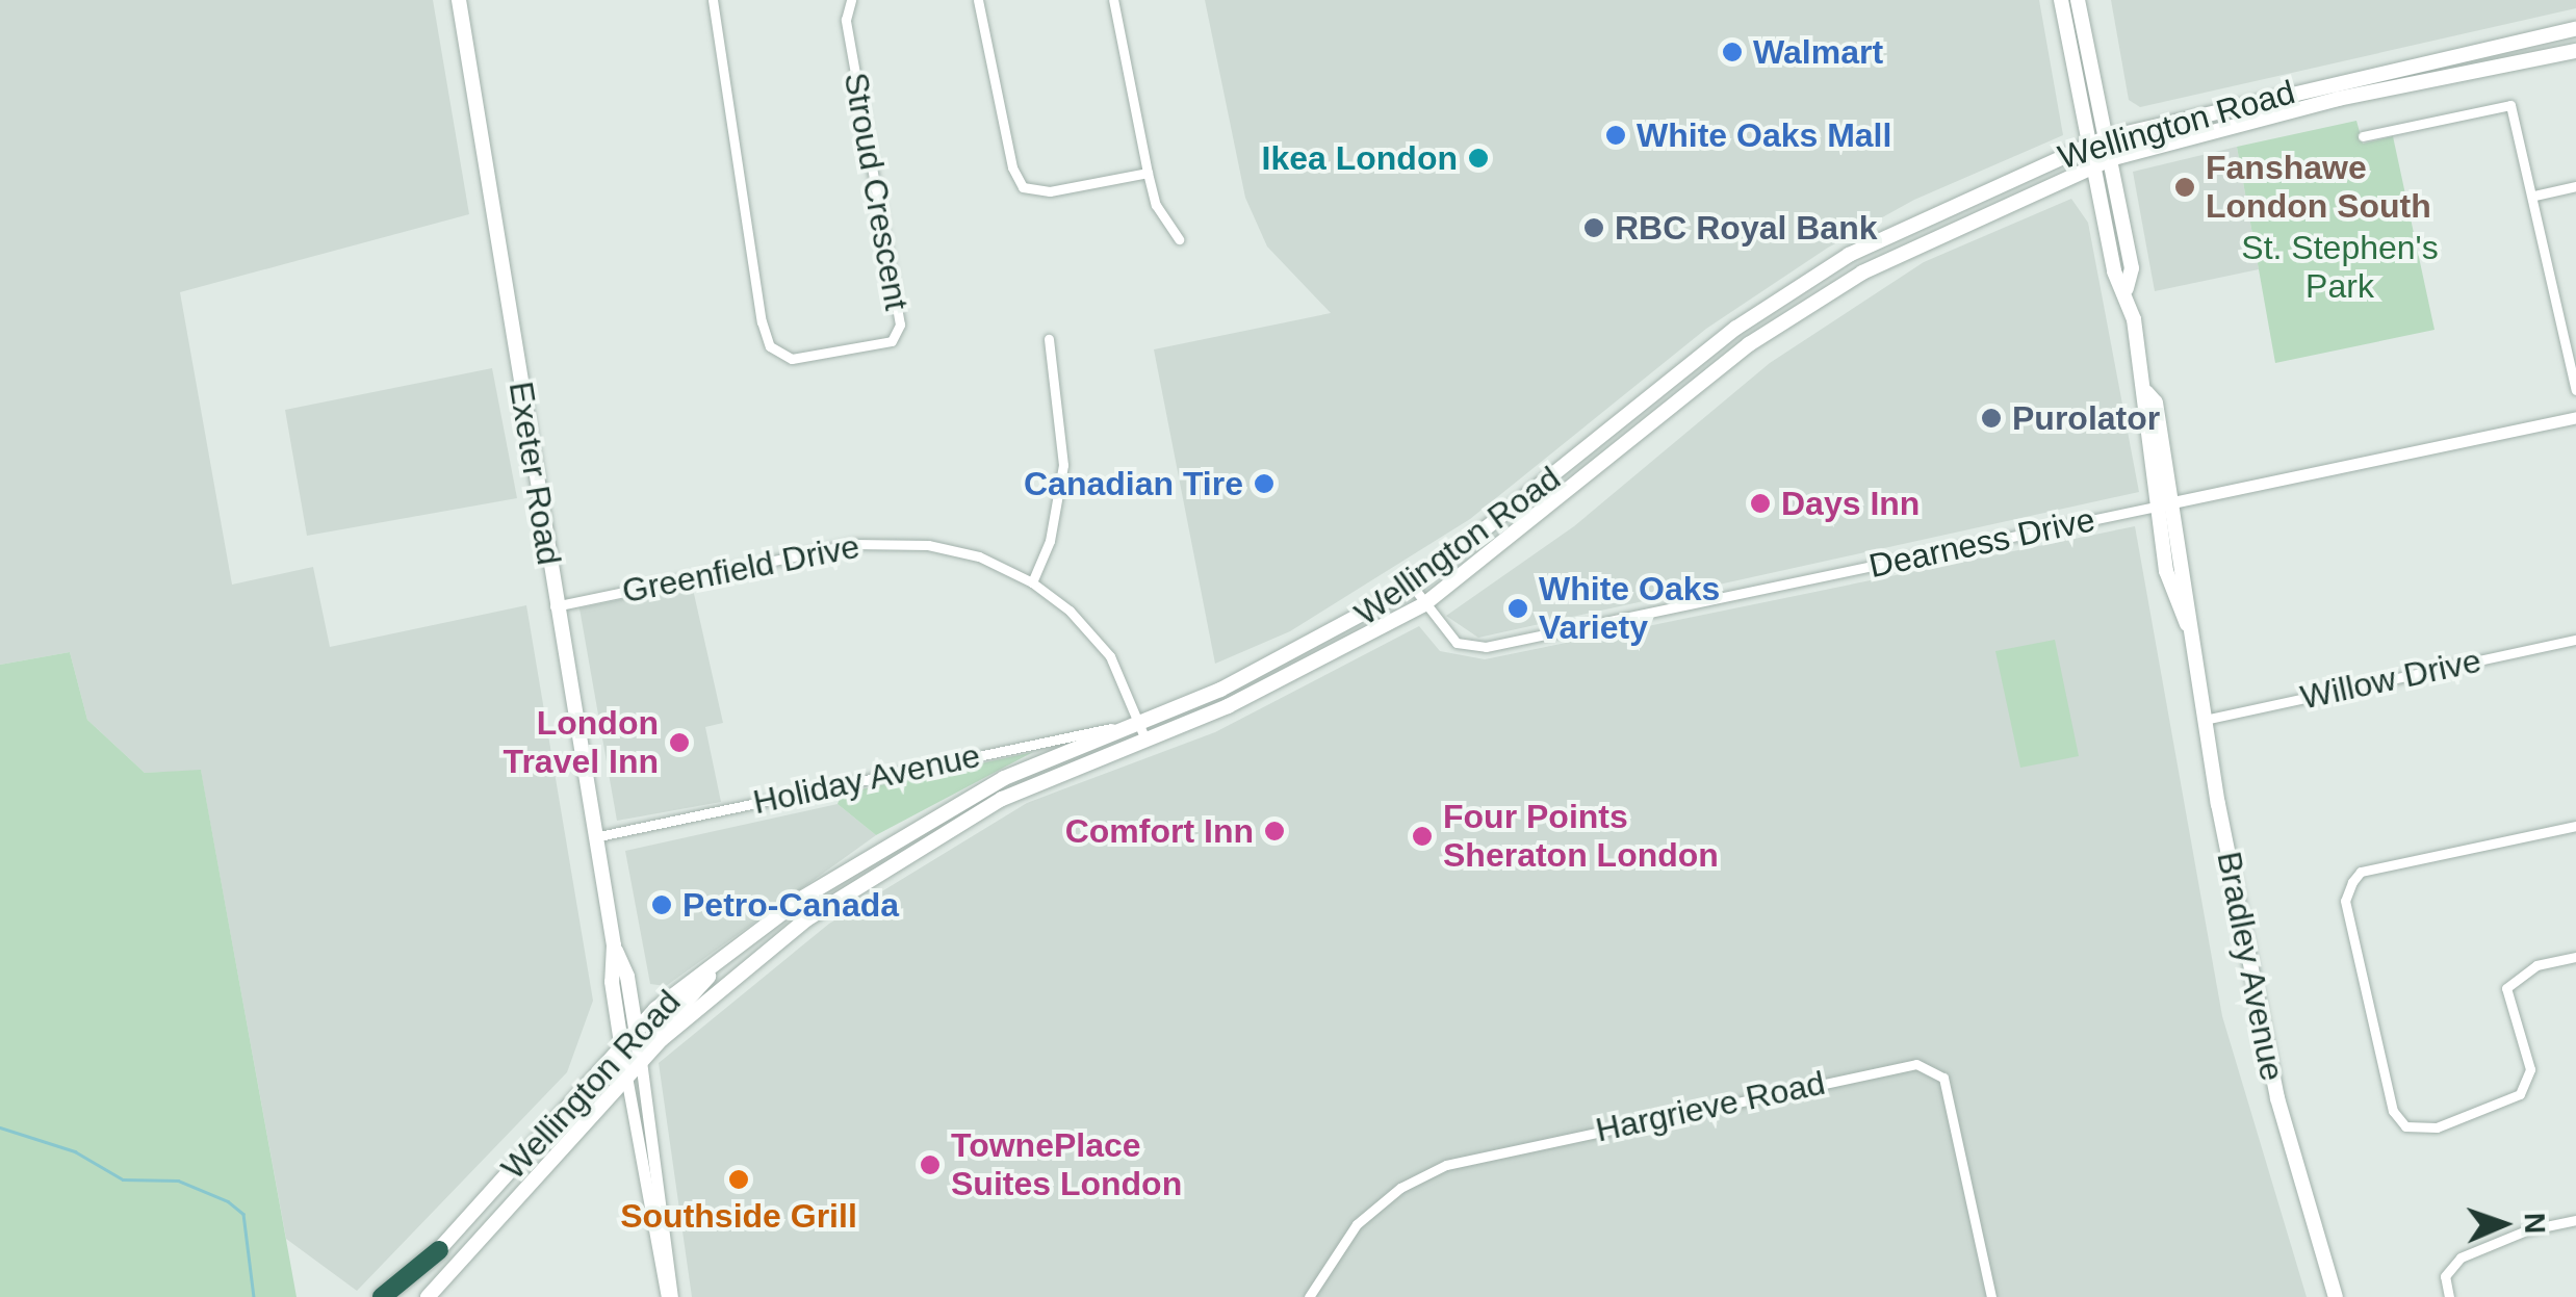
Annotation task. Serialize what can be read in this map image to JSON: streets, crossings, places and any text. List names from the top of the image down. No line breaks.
{"streets":{"main road":["Wellington Road","Exeter Road","Bradley Avenue"],"street":["Stroud Crescent","Dearness Drive","Greenfield Drive","Willow Drive","Holiday Avenue","Hargrieve Road"]},"crossings":[["Wellington Road","Exeter Road"],["Wellington Road","Dearness Drive"],["Wellington Road","Greenfield Drive"],["Wellington Road","Holiday Avenue"],["Wellington Road","Bradley Avenue"],["Exeter Road","Greenfield Drive"],["Exeter Road","Holiday Avenue"],["Dearness Drive","Bradley Avenue"],["Greenfield Drive","Holiday Avenue"],["Willow Drive","Bradley Avenue"]],"parks":["St. Stephen's Park"],"places":["Walmart","White Oaks Mall","Ikea London","Fanshawe London South","RBC Royal Bank","Purolator","Canadian Tire","Days Inn","White Oaks Variety","London Travel Inn","Comfort Inn","Four Points Sheraton London","Petro-Canada","TownePlace Suites London","Southside Grill"],"north":"right"}
